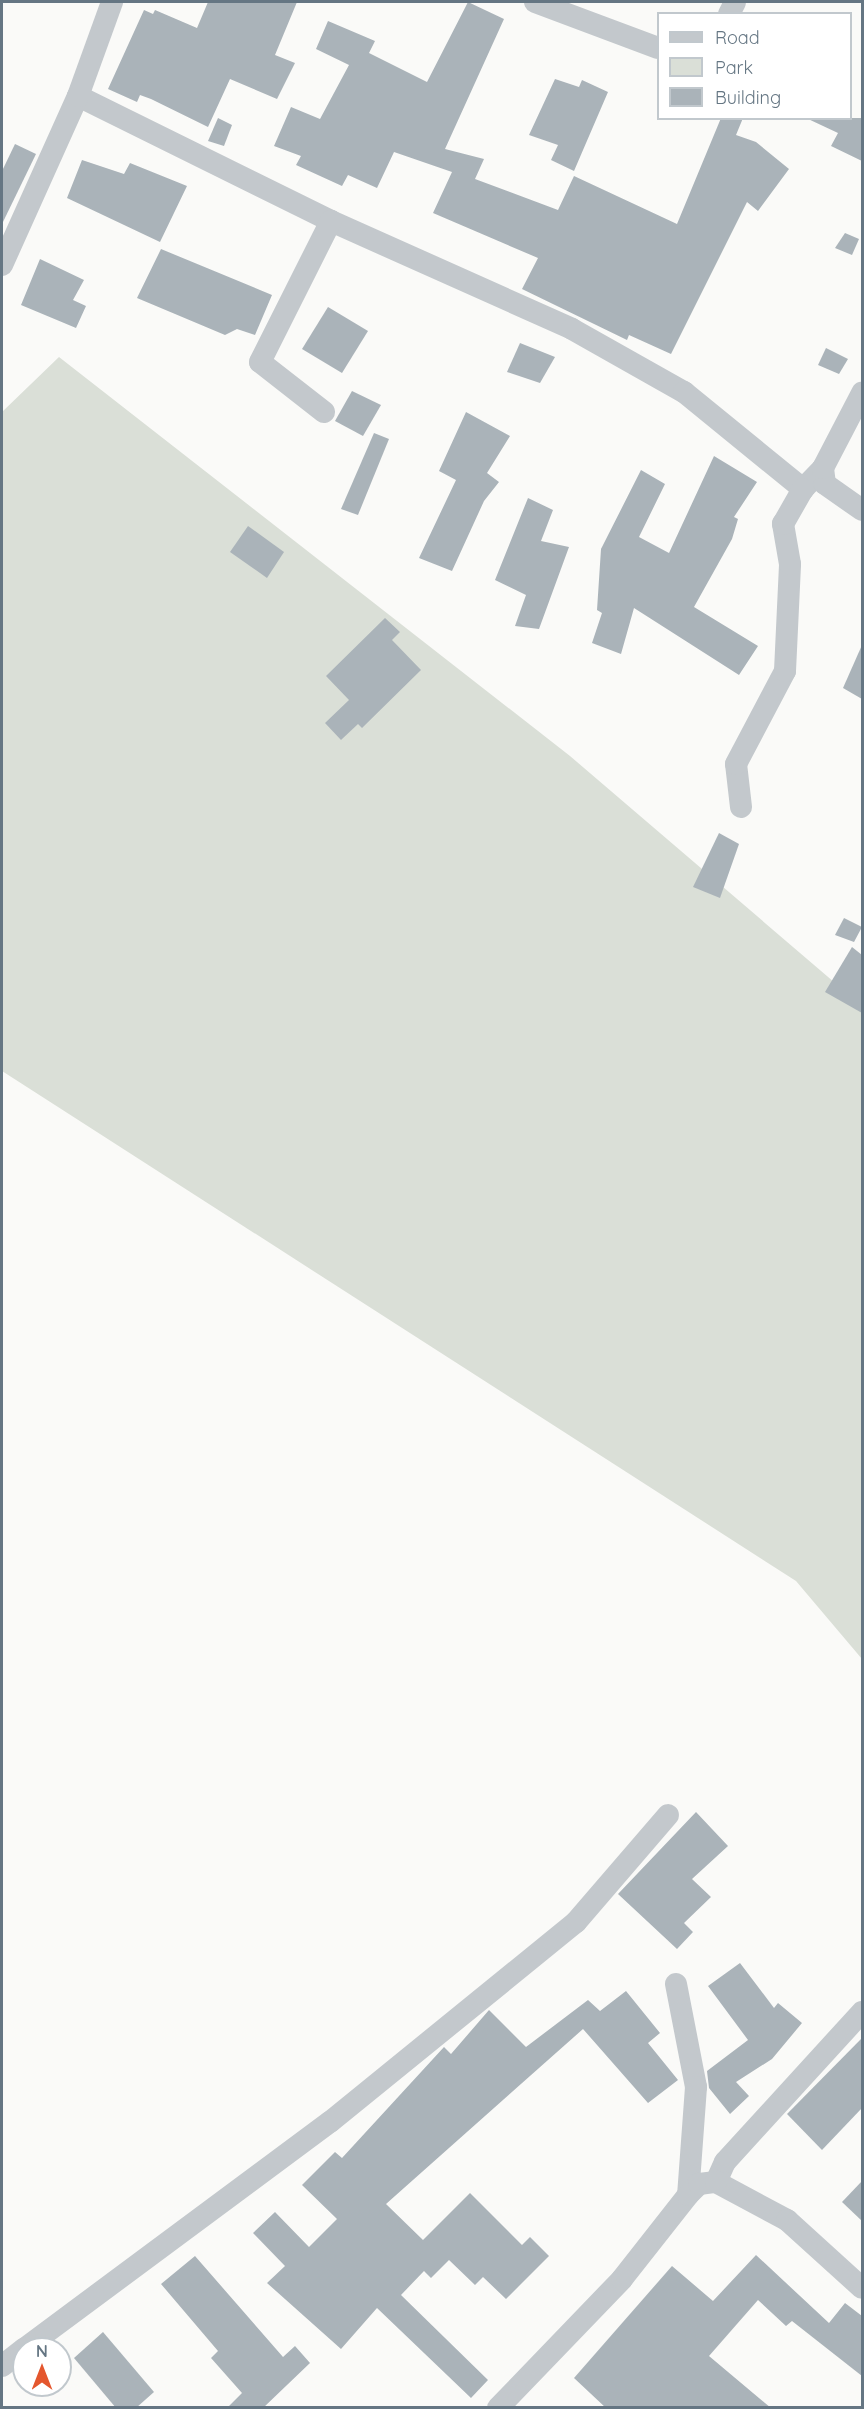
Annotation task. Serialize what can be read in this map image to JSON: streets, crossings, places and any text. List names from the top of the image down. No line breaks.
{"legend":["Road","Park","Building"],"north":"top"}
